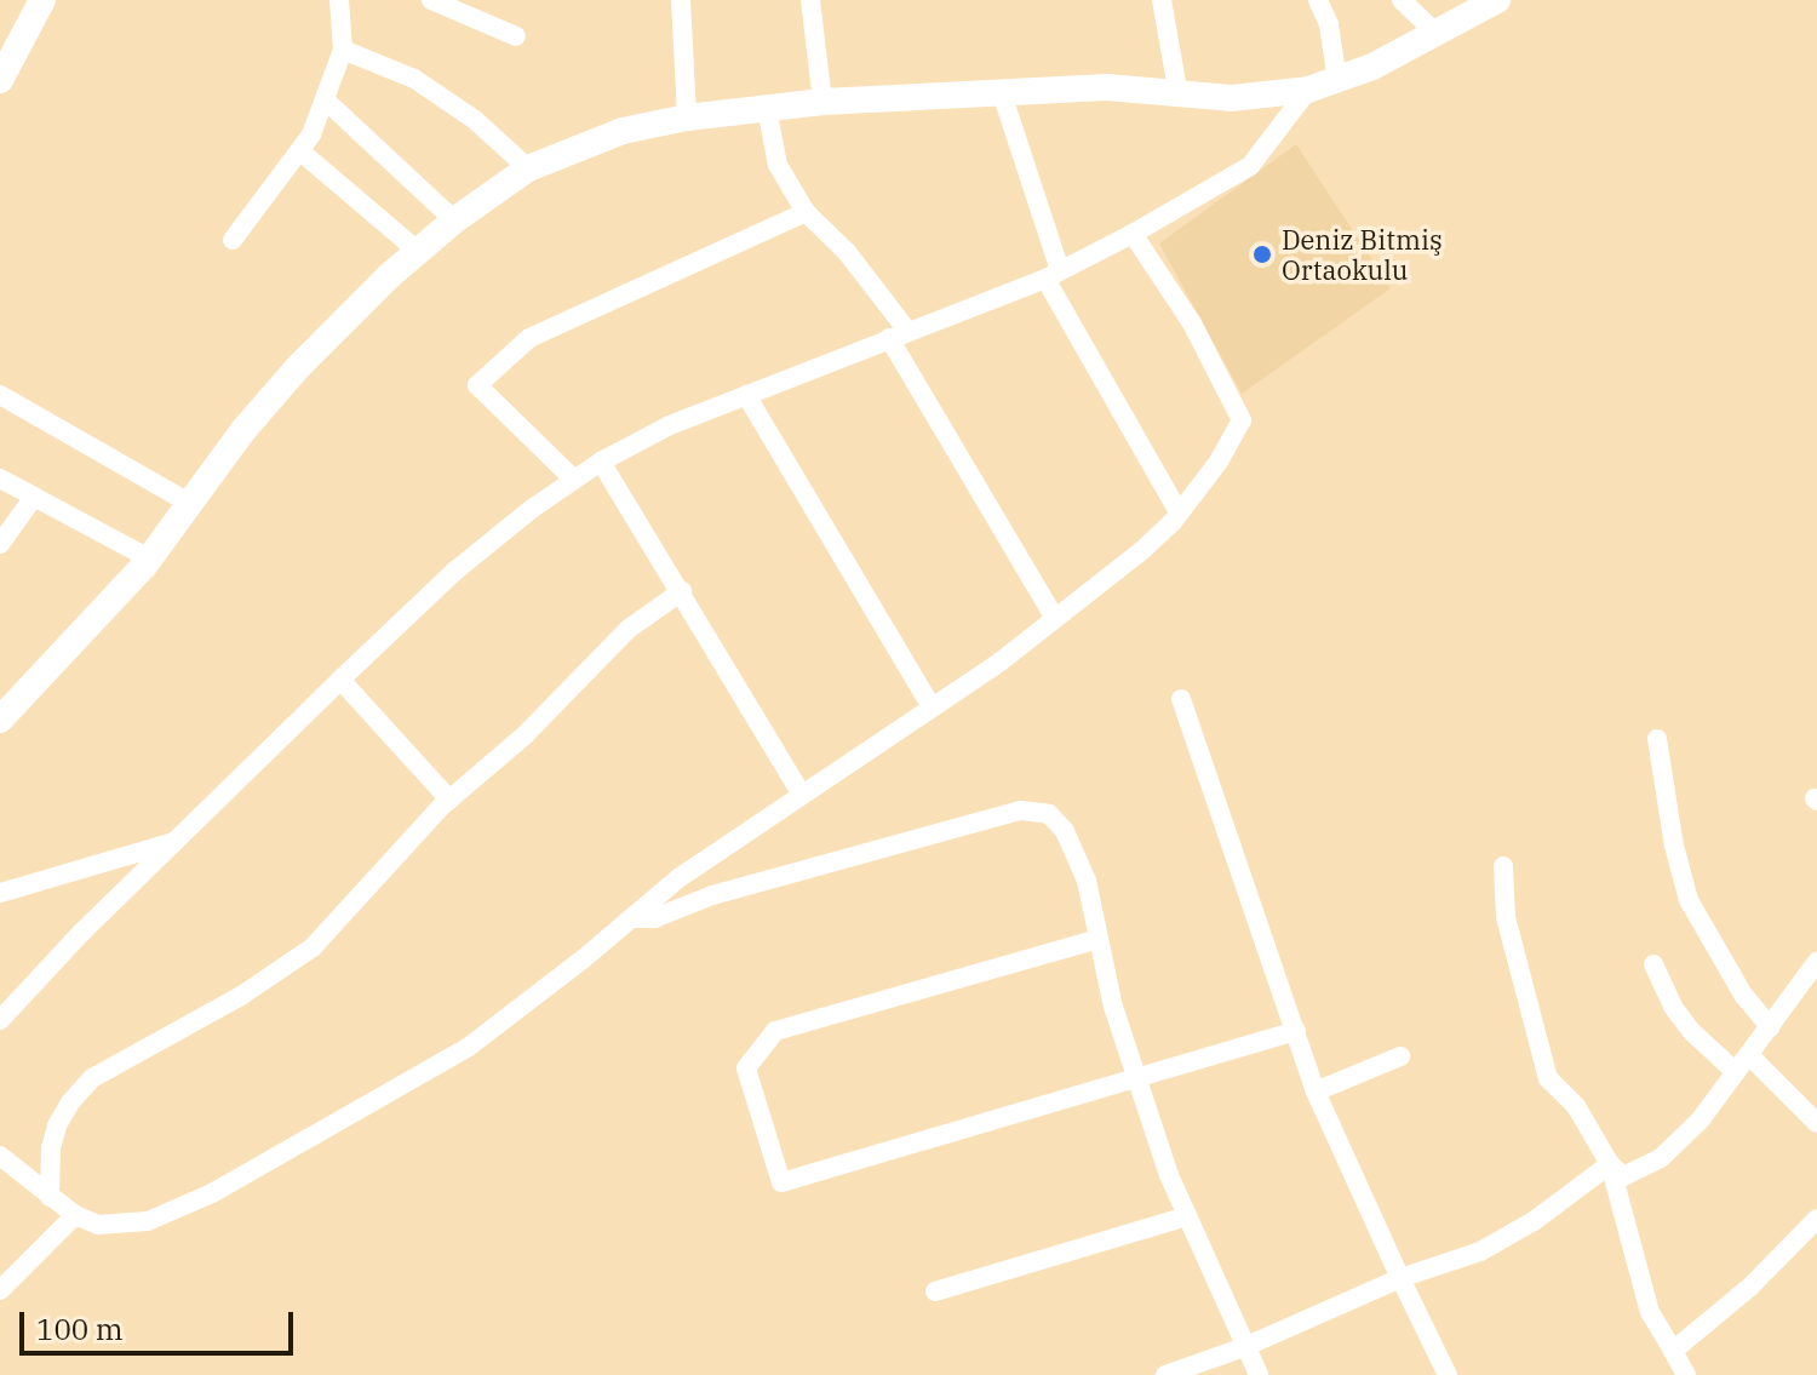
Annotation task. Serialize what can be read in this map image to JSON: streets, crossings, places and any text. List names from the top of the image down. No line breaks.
{"places":["Deniz Bitmiş Ortaokulu"],"scale_bar":"100 m"}
